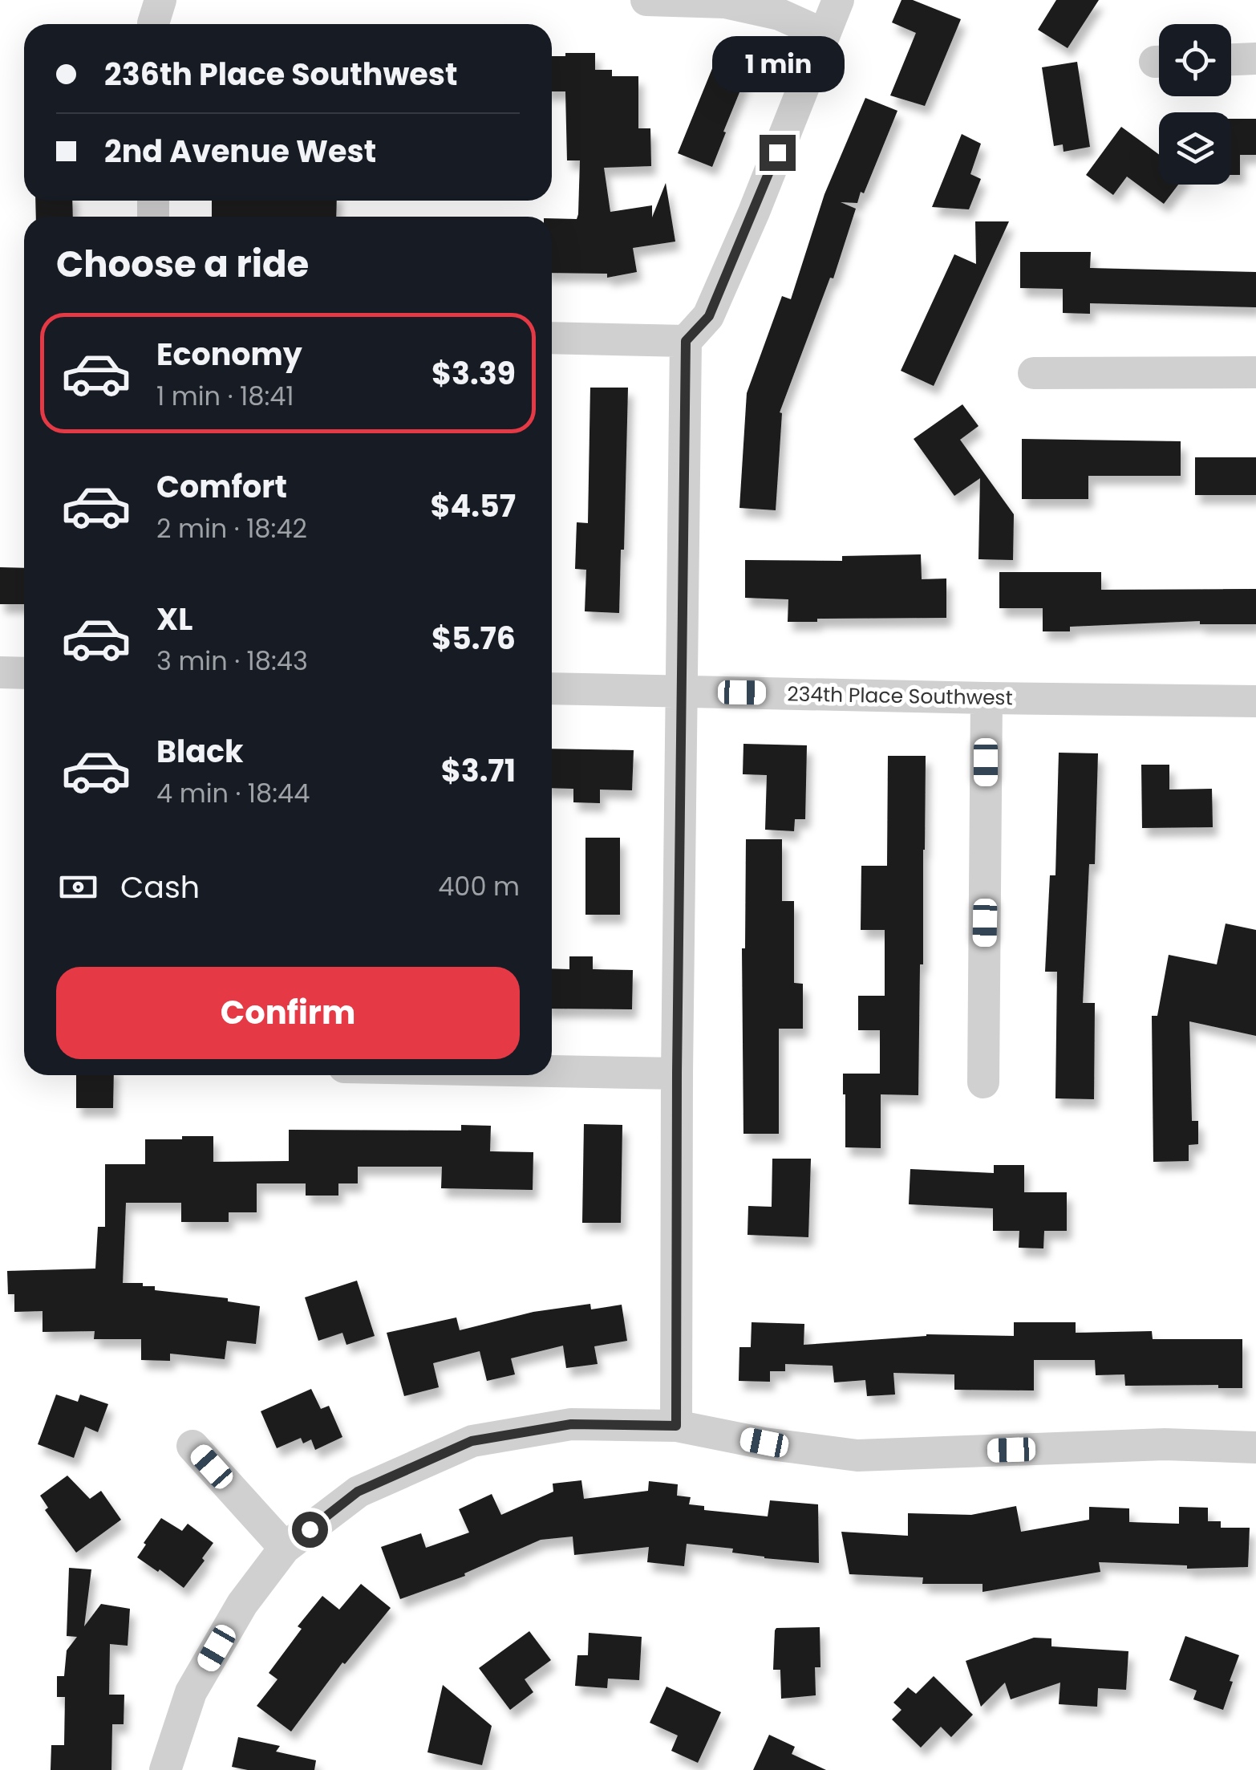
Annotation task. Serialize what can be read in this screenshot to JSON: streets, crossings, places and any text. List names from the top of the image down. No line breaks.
{"streets":{"street":["234th Place Southwest"]},"page":{"banner":["236th Place Southwest","2nd Avenue West"],"bubble":"1 min","heading":"Choose a ride","list":[{"name":"Economy","note":"1 min · 18:41","value":"$3.39"},{"name":"Comfort","note":"2 min · 18:42","value":"$4.57"},{"name":"XL","note":"3 min · 18:43","value":"$5.76"},{"name":"Black","note":"4 min · 18:44","value":"$3.71"}],"pay":["Cash","400 m"],"buttons":"Confirm"}}
